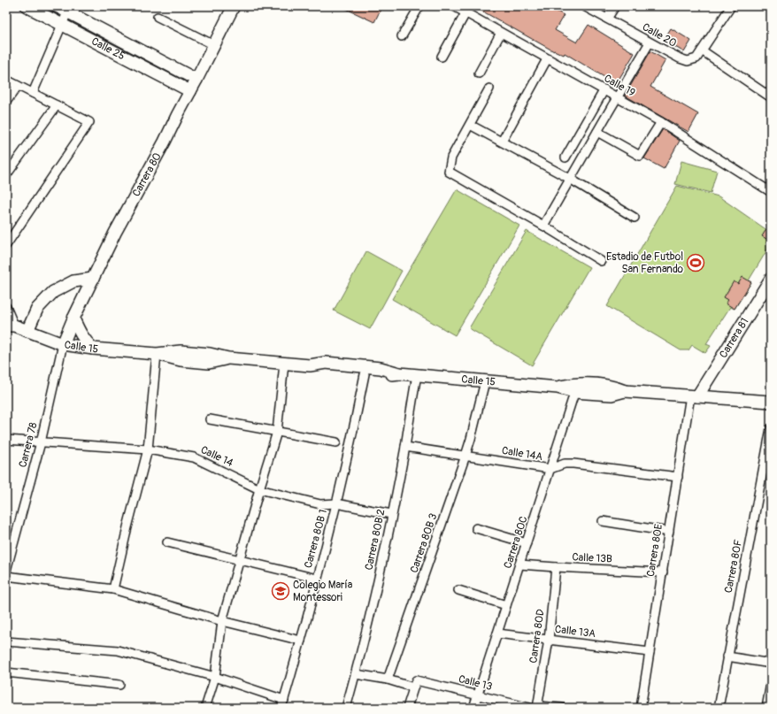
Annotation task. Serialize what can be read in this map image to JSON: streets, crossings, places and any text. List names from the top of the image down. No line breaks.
{"streets":{"street":["Calle 20","Calle 25","Calle 19","Carrera 80","Carrera 81","Calle 15","Carrera 78","Calle 14A","Calle 14","Carrera 80B 1","Carrera 80B 2","Carrera 80C","Carrera 80B 3","Carrera 80E","Calle 13B","Carrera 80F","Calle 13A","Carrera 80D","Calle 13"]},"crossings":[["Calle 25","Carrera 80"],["Carrera 80","Calle 15"],["Carrera 80","Carrera 78"],["Carrera 81","Calle 15"],["Carrera 81","Carrera 80E"],["Calle 15","Carrera 78"],["Calle 15","Carrera 80B 1"],["Calle 15","Carrera 80B 2"],["Calle 15","Carrera 80C"],["Calle 15","Carrera 80B 3"],["Calle 15","Carrera 80E"],["Carrera 78","Calle 14"],["Calle 14A","Carrera 80B 2"],["Calle 14A","Carrera 80C"],["Calle 14A","Carrera 80B 3"],["Calle 14A","Carrera 80E"],["Calle 14","Carrera 80B 1"],["Calle 14","Carrera 80B 2"],["Carrera 80C","Calle 13B"],["Carrera 80C","Calle 13A"],["Carrera 80C","Calle 13"],["Carrera 80B 3","Calle 13"],["Carrera 80E","Calle 13B"],["Carrera 80E","Calle 13A"],["Calle 13B","Carrera 80D"],["Calle 13A","Carrera 80D"],["Carrera 80D","Calle 13"]],"places":{"sports":["Estadio de Futbol San Fernando"],"school or university":["Colegio María Montessori"]}}
